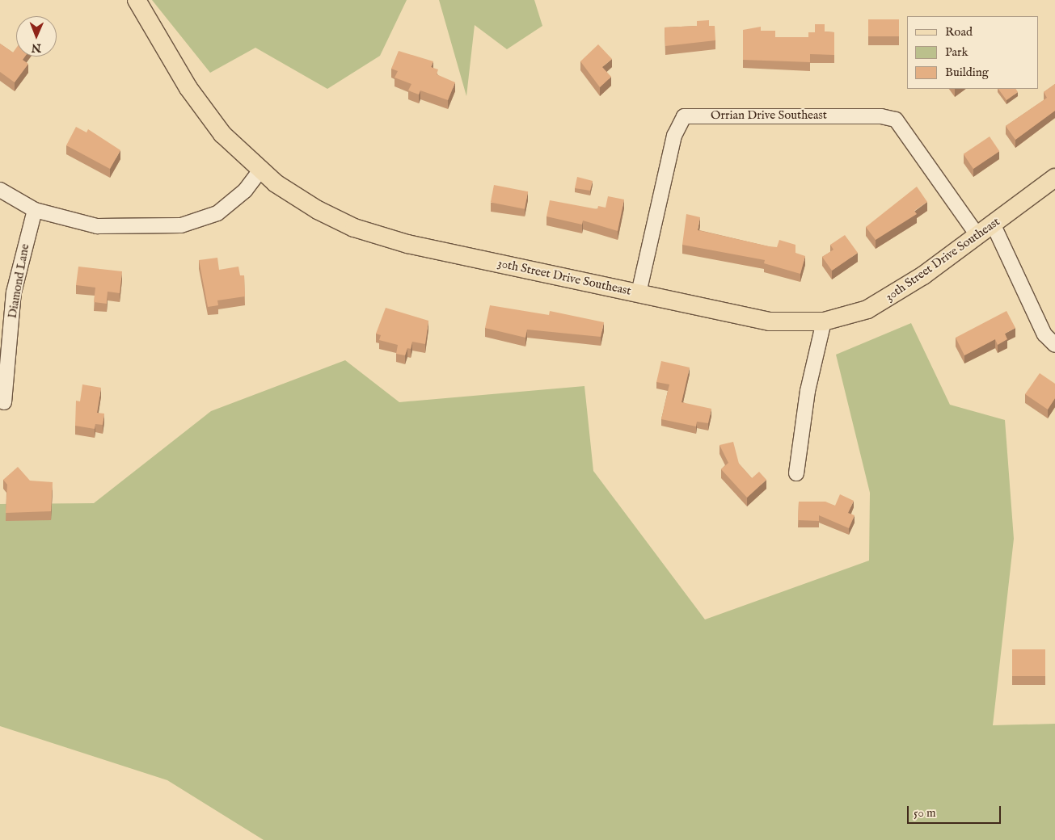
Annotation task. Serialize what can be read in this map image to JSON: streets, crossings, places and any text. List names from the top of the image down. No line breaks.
{"streets":{"main road":["30th Street Drive Southeast"],"street":["Orrian Drive Southeast","Diamond Lane"]},"crossings":[["Orrian Drive Southeast","30th Street Drive Southeast"]],"legend":["Road","Park","Building"],"scale_bar":"50 m","north":"bottom"}
